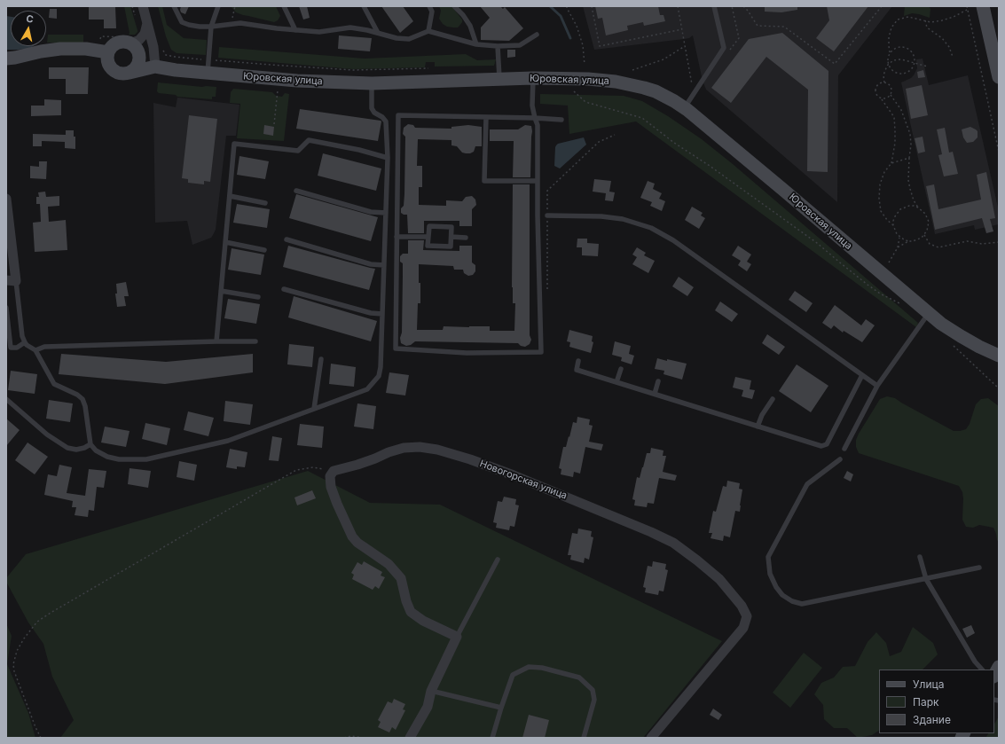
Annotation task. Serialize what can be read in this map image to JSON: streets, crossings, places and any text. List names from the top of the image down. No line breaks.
{"streets":{"street":["Юровская улица","Новогорская улица"]},"legend":["Улица","Парк","Здание"],"north":"top"}
